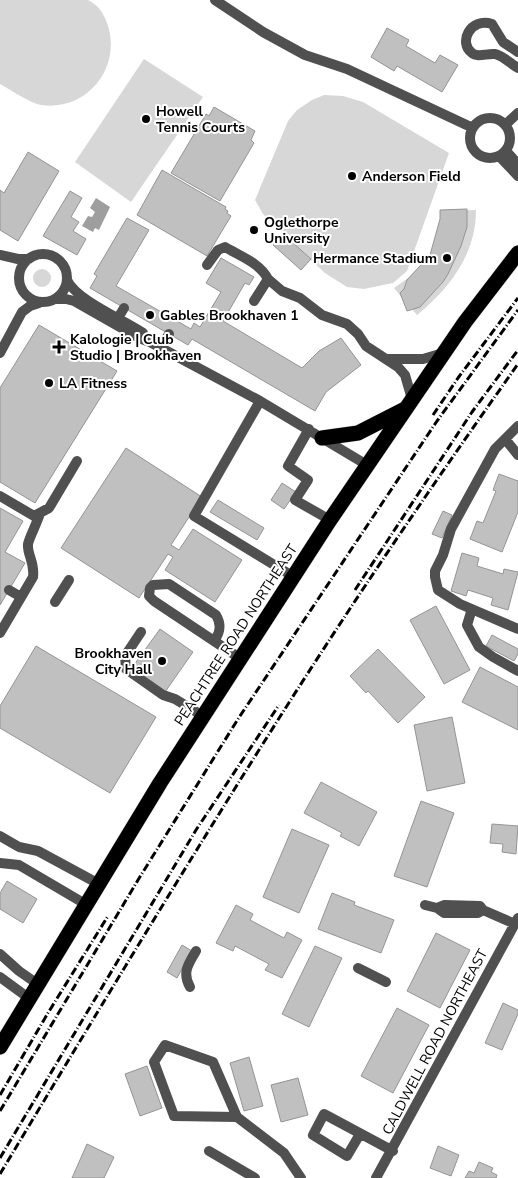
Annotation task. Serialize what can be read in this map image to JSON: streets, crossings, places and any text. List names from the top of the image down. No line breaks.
{"streets":{"highway":["PEACHTREE ROAD NORTHEAST"],"street":["CALDWELL ROAD NORTHEAST"]},"places":{"other":["Howell Tennis Courts","Anderson Field","Oglethorpe University","Hermance Stadium","Gables Brookhaven 1","LA Fitness","Brookhaven City Hall"],"health":["Kalologie | Club Studio | Brookhaven"]}}
